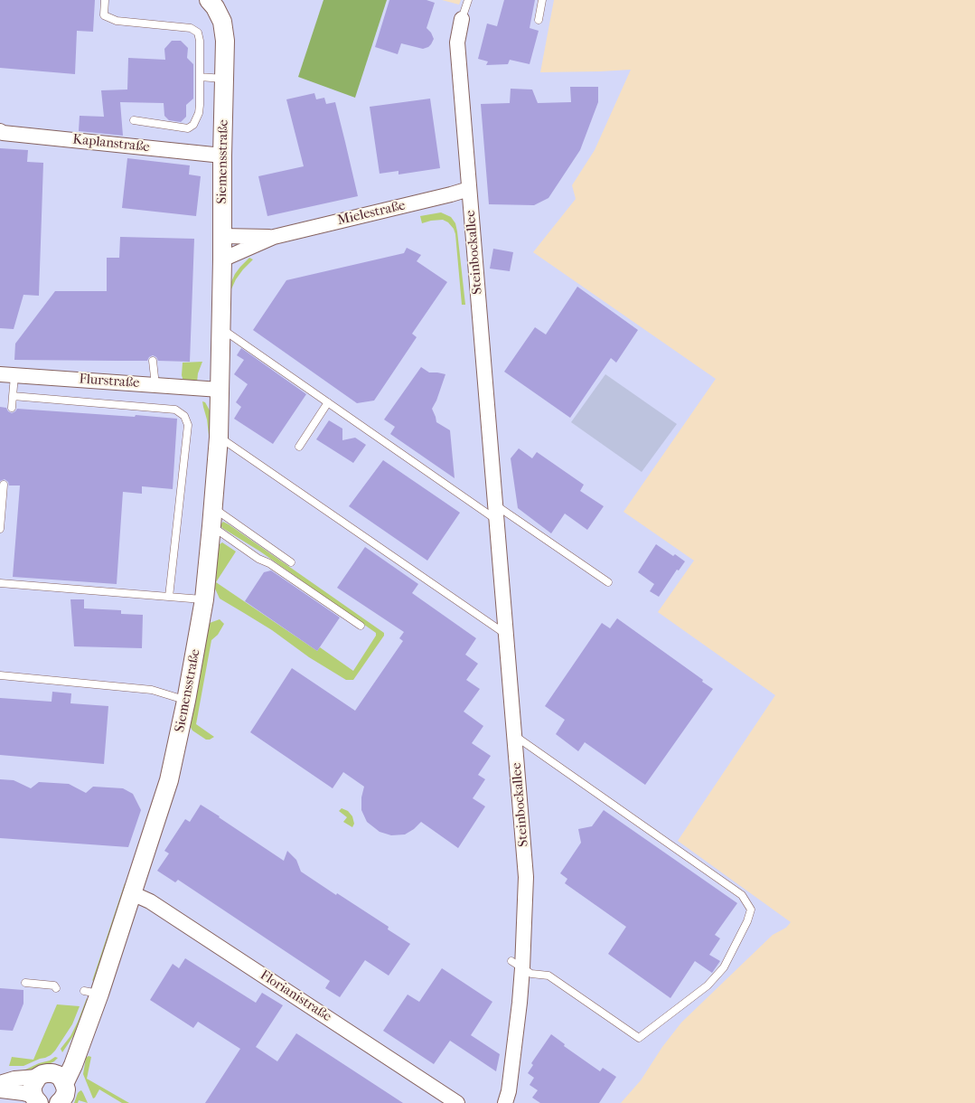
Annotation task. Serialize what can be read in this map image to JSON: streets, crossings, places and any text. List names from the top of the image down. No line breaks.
{"streets":{"street":["Kaplanstraße","Siemensstraße","Mielestraße","Steinbockallee","Flurstraße","Florianistraße"]},"crossings":[["Kaplanstraße","Siemensstraße"],["Siemensstraße","Mielestraße"],["Siemensstraße","Flurstraße"],["Siemensstraße","Florianistraße"],["Mielestraße","Steinbockallee"]]}
